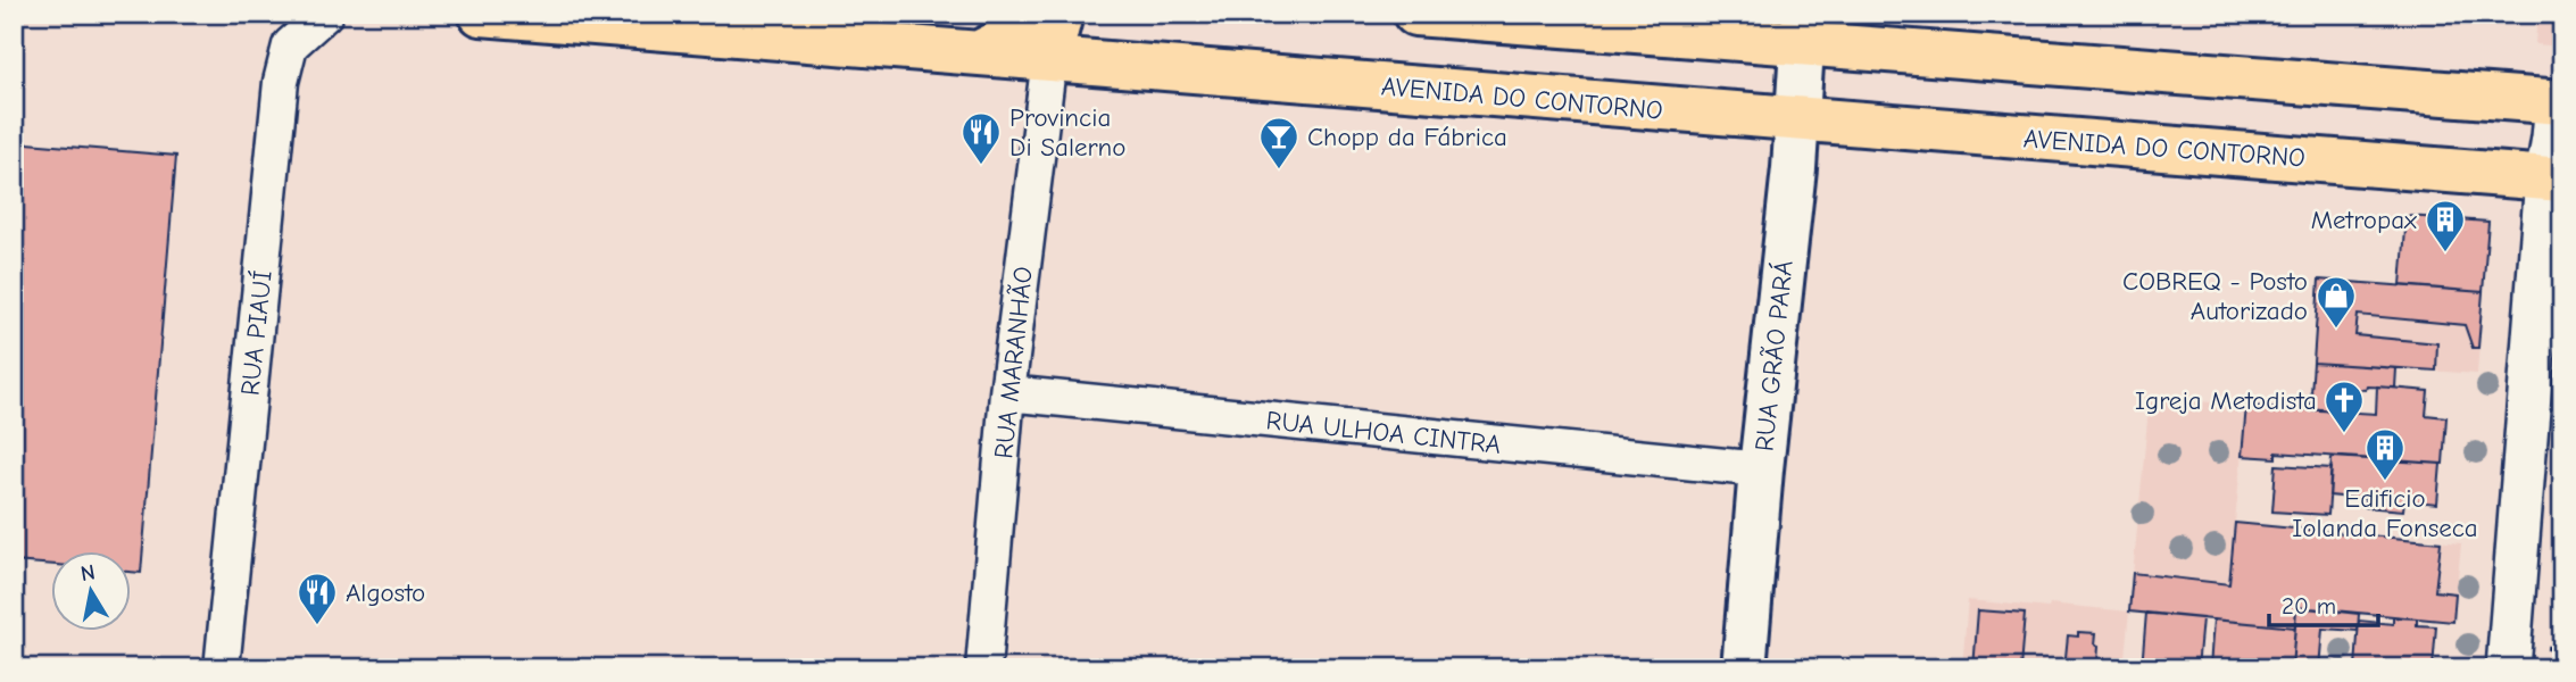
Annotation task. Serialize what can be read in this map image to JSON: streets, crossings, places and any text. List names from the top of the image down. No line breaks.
{"streets":{"main road":["AVENIDA DO CONTORNO","RUA GRÃO PARÁ"],"street":["RUA PIAUÍ","RUA MARANHÃO","RUA ULHOA CINTRA"]},"crossings":[["AVENIDA DO CONTORNO","RUA GRÃO PARÁ"],["AVENIDA DO CONTORNO","RUA MARANHÃO"],["RUA GRÃO PARÁ","RUA ULHOA CINTRA"],["RUA MARANHÃO","RUA ULHOA CINTRA"]],"places":{"restaurant":["Provincia Di Salerno","Algosto"],"bar":["Chopp da Fábrica"],"building":["Metropax","Edificio Iolanda Fonseca"],"shop":["COBREQ - Posto Autorizado"],"church":["Igreja Metodista"]},"scale_bar":"20 m","north":"top"}
